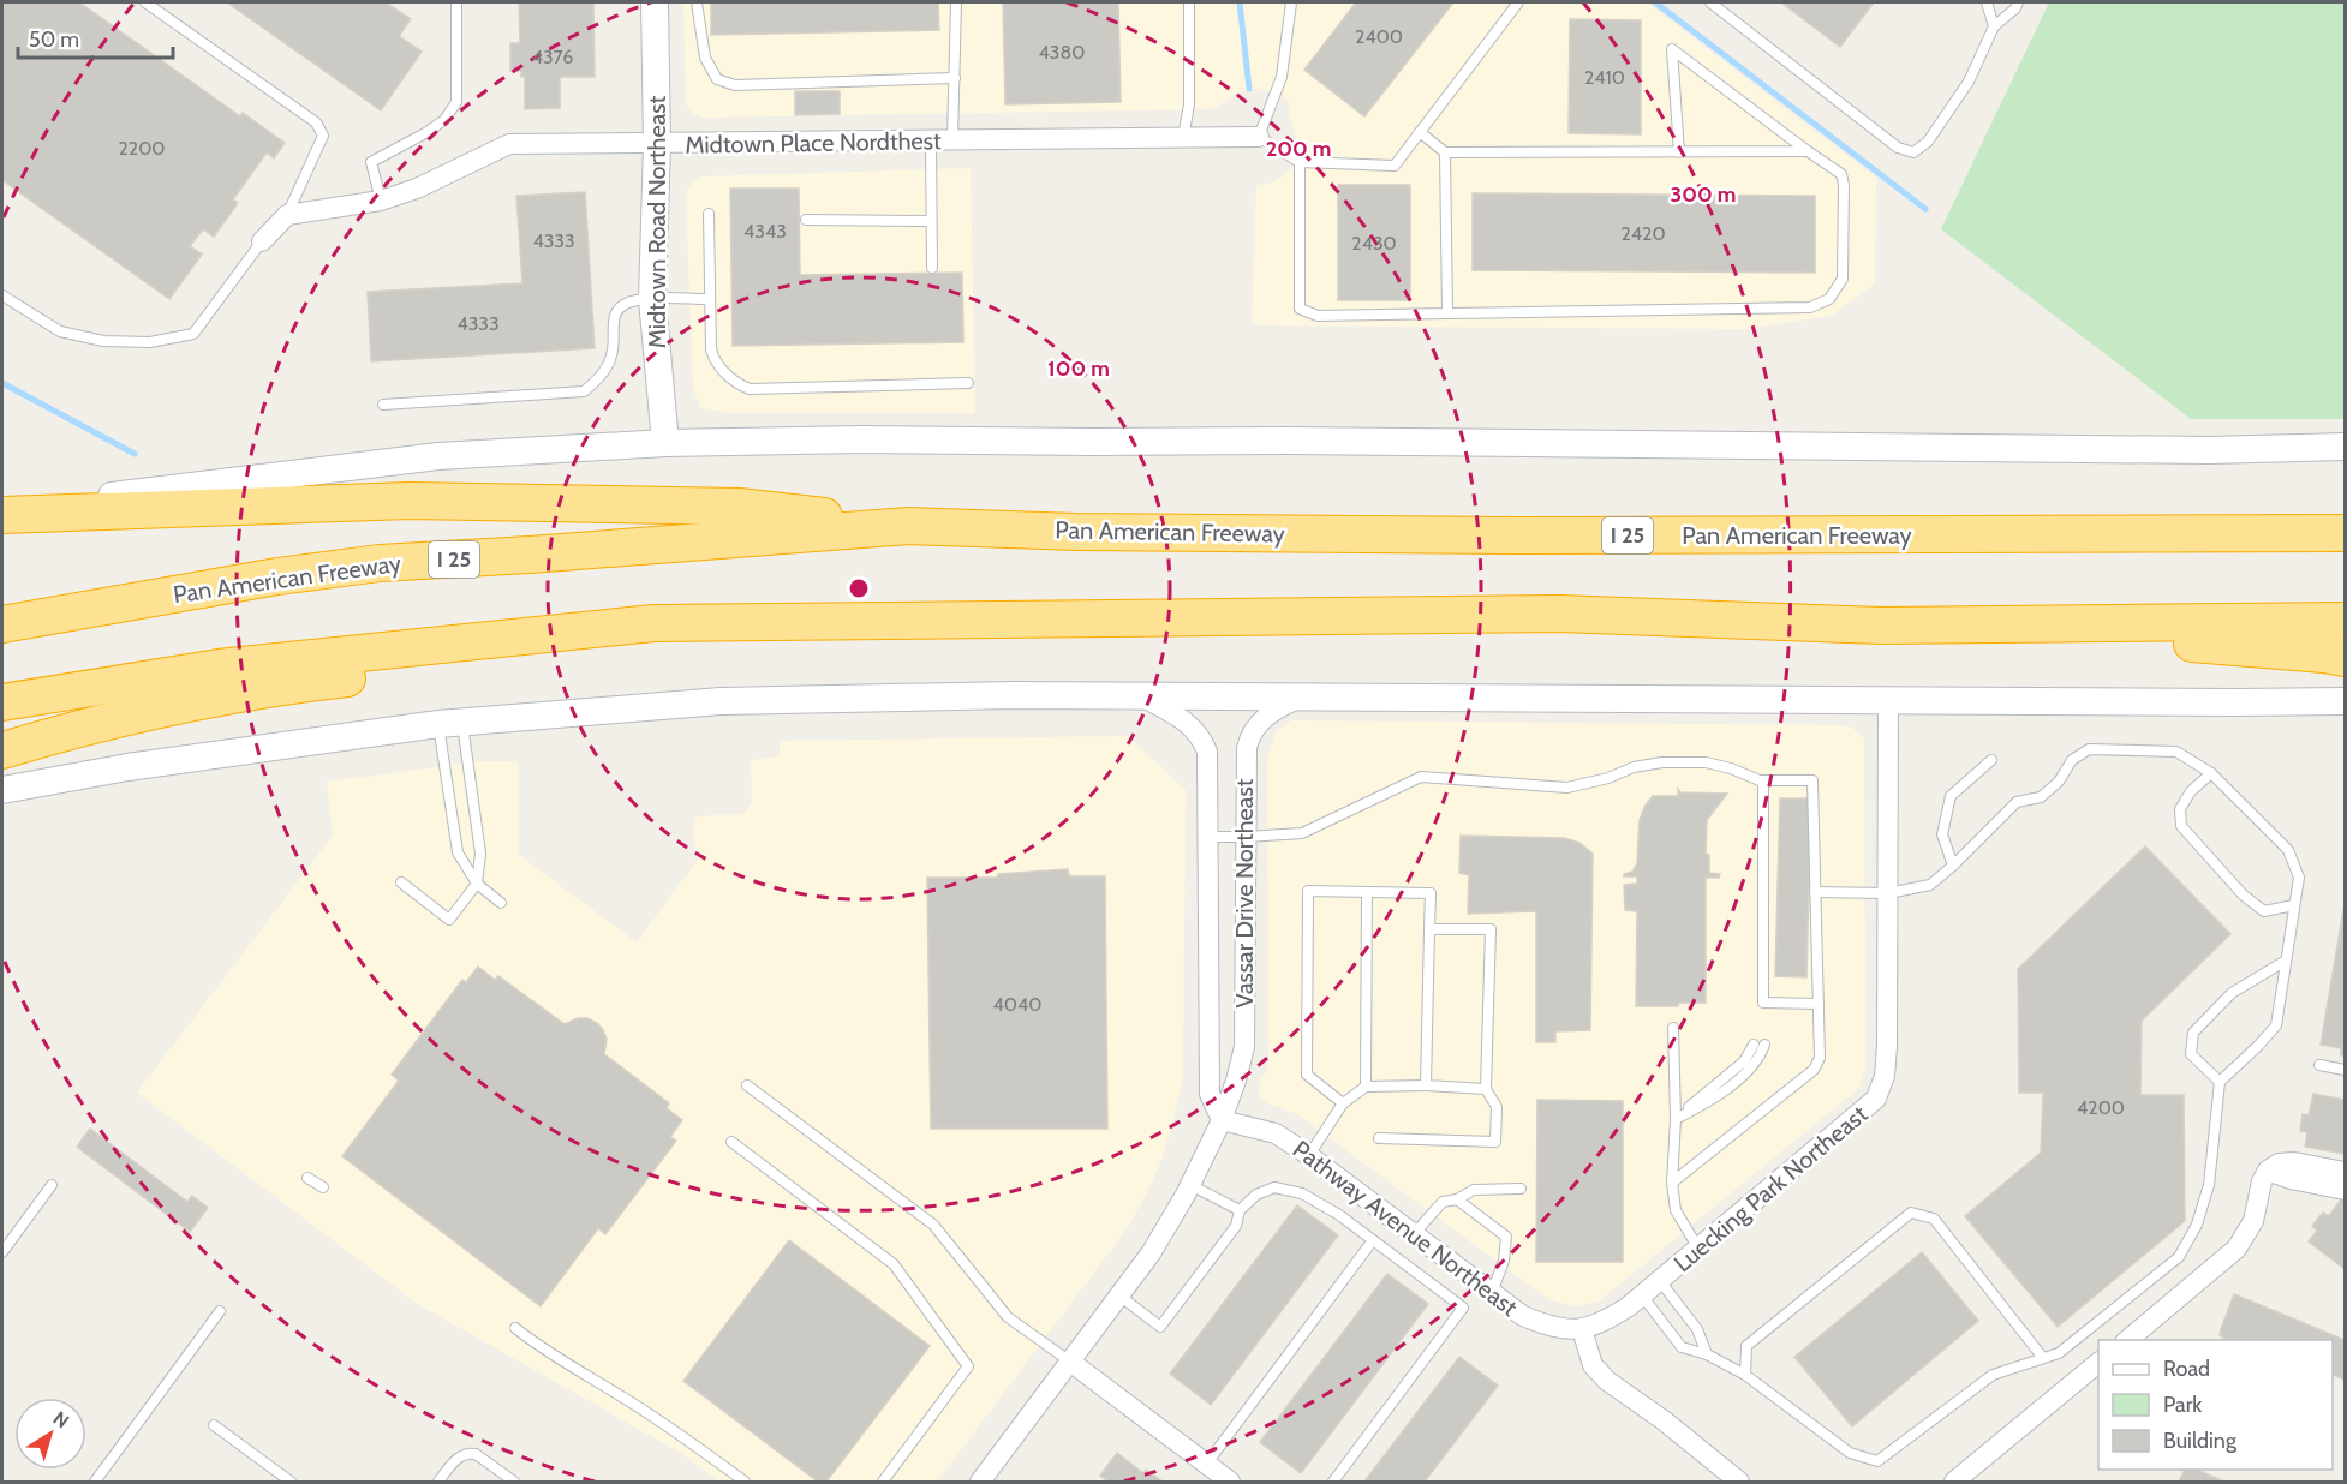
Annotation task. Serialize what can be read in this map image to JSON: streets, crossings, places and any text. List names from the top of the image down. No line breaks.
{"streets":{"highway":["Pan American Freeway","I 25"],"main road":["Midtown Road Northeast"],"street":["Midtown Place Nordthest","Vassar Drive Northeast","Luecking Park Northeast","Pathway Avenue Northeast"]},"crossings":[["Midtown Place Nordthest","Midtown Road Northeast"],["Vassar Drive Northeast","Pathway Avenue Northeast"],["Luecking Park Northeast","Pathway Avenue Northeast"]],"house_numbers":["2400","4380","4376","2410","2200","4343","2420","4333","2430","4333","4040","4200"],"legend":["Road","Park","Building"],"scale_bar":"50 m","north":"top right","rings":["200 m","300 m","100 m"]}
